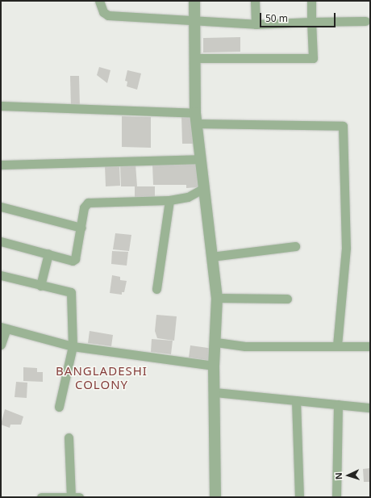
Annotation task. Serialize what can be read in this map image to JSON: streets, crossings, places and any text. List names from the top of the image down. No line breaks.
{"districts":["BANGLADESHI COLONY"],"scale_bar":"50 m","north":"left"}
